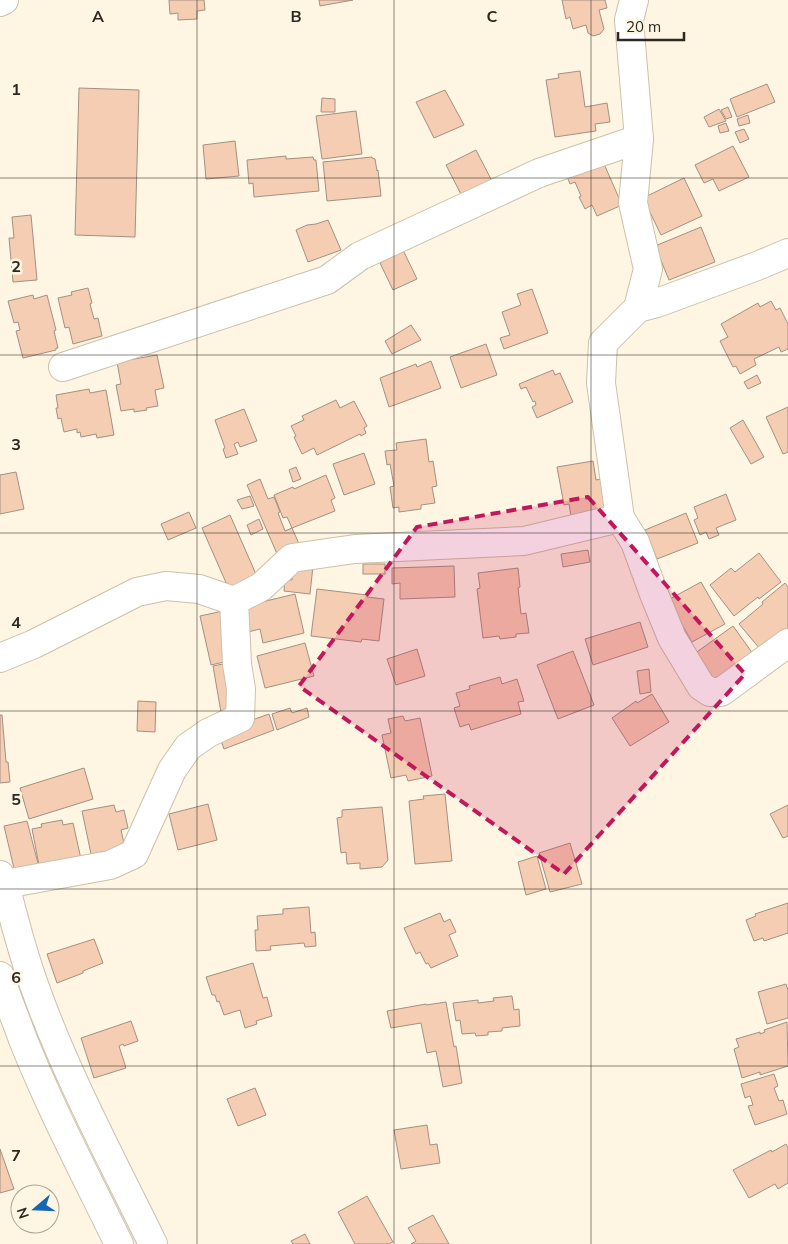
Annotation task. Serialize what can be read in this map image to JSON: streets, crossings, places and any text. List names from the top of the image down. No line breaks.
{"scale_bar":"20 m","north":"left","grid":{"columns":["A","B","C"],"rows":["1","2","3","4","5","6","7"]}}
